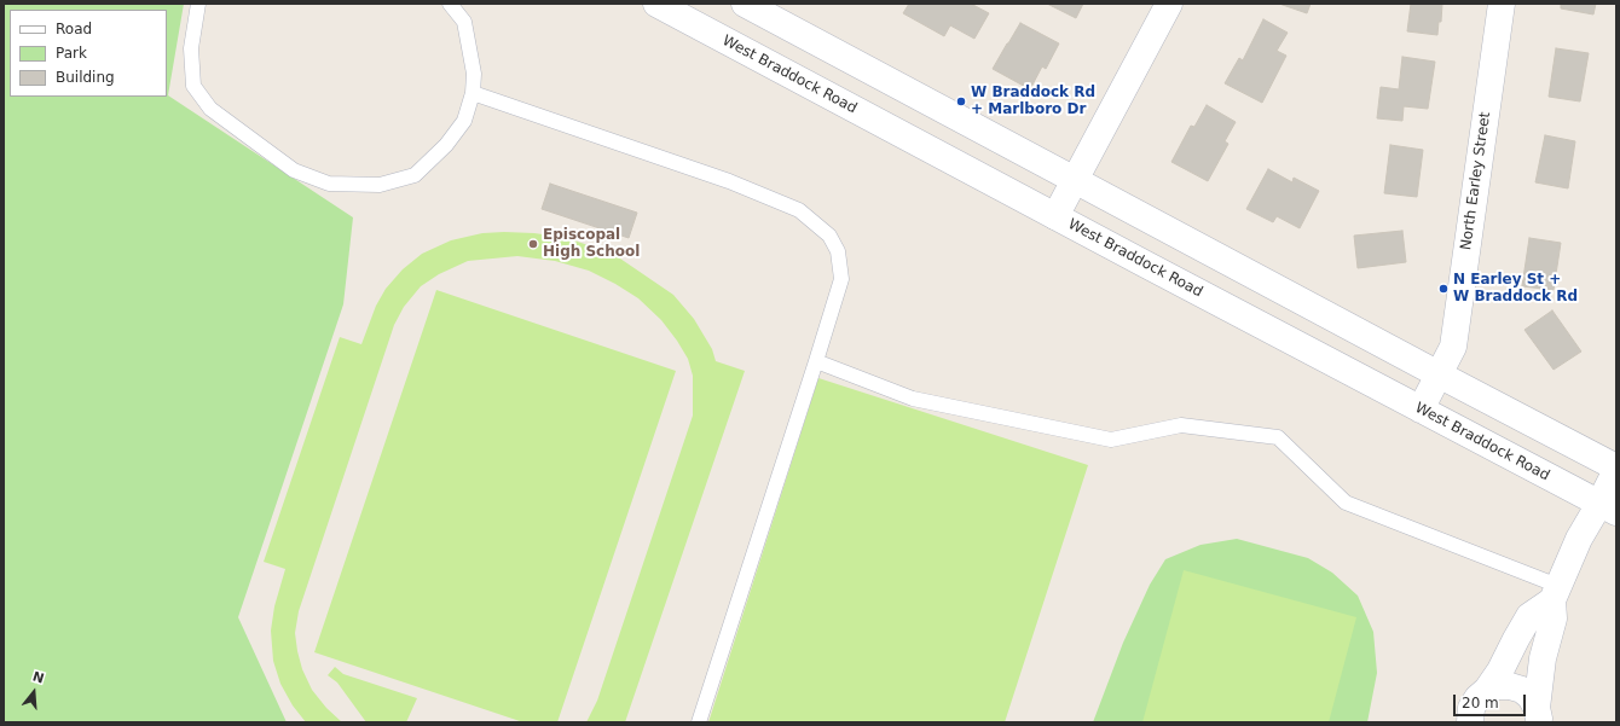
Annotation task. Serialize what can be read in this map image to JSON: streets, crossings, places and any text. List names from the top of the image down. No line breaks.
{"streets":{"main road":["West Braddock Road","North Earley Street"]},"crossings":[["West Braddock Road","North Earley Street"]],"places":["W Braddock Rd + Marlboro Dr","Episcopal High School","N Earley St + W Braddock Rd"],"legend":["Road","Park","Building"],"scale_bar":"20 m","north":"top"}
